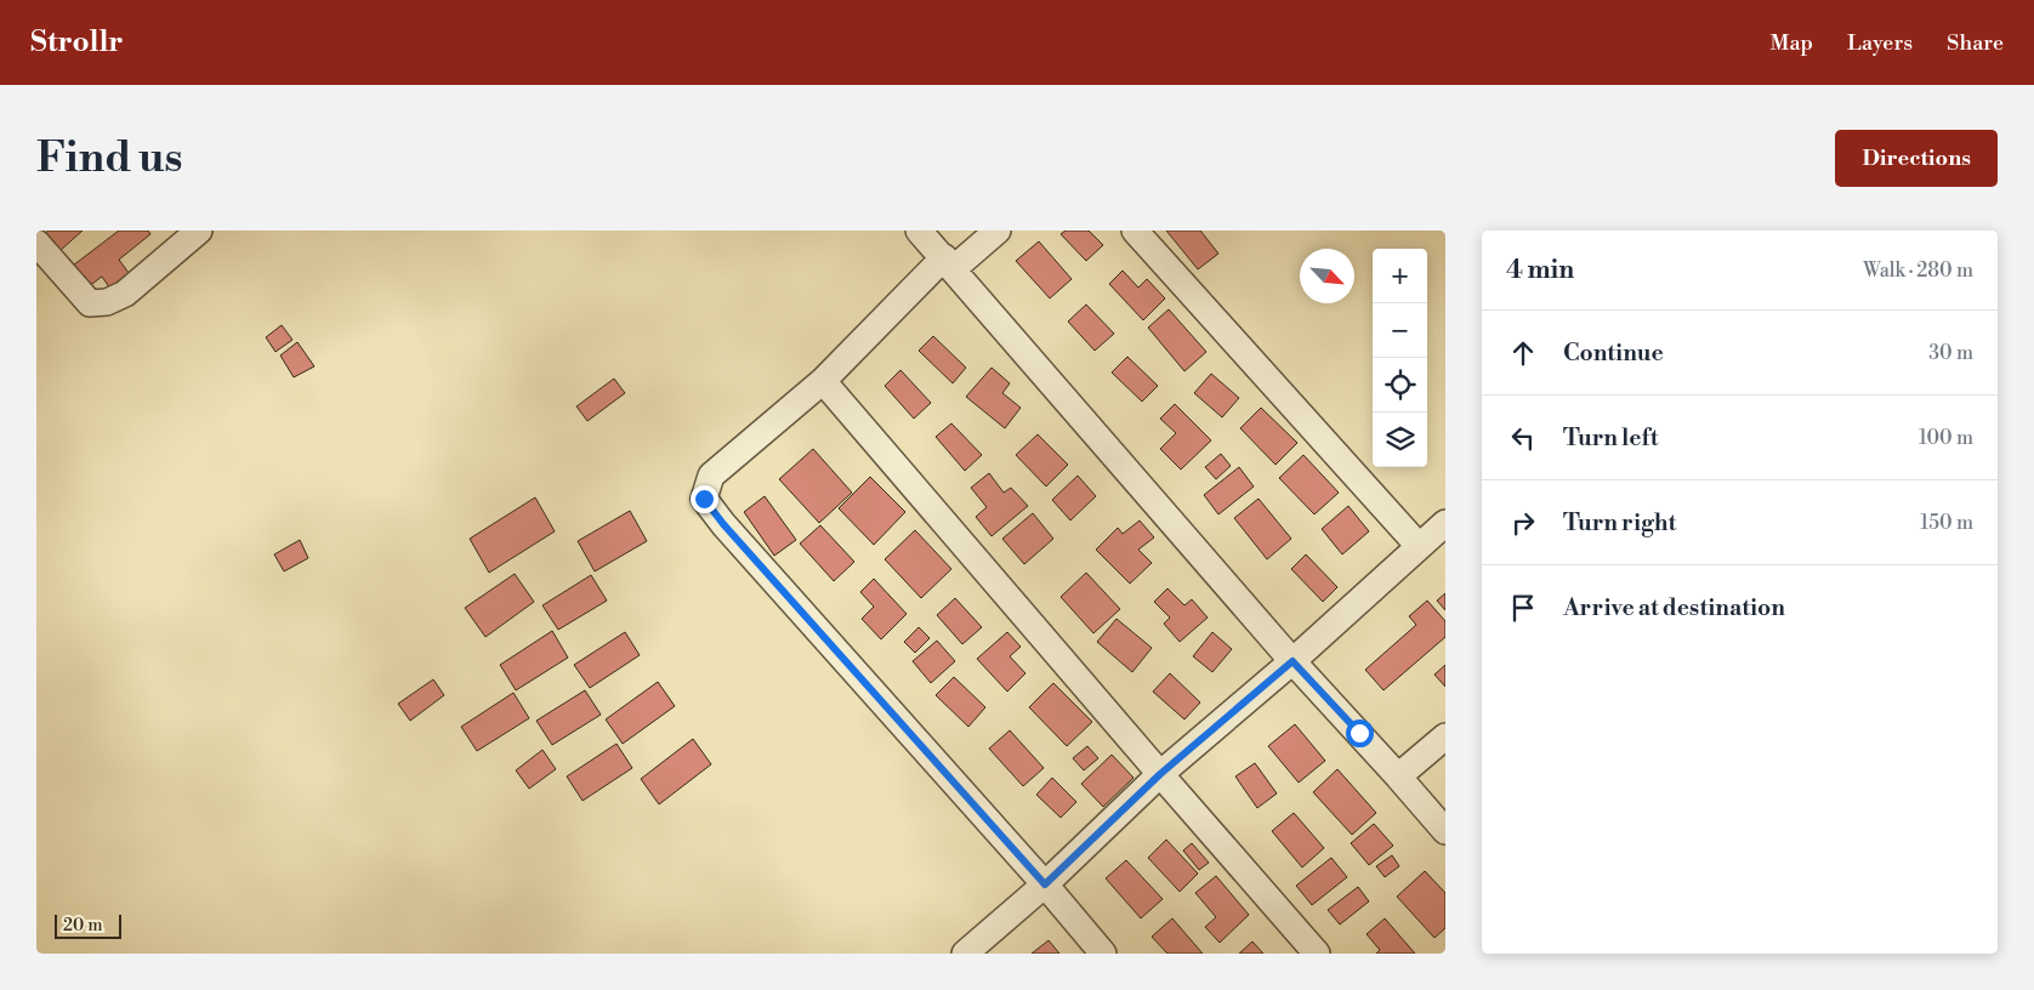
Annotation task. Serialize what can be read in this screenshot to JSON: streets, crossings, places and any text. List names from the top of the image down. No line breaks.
{"scale_bar":"20 m","north":"bottom right","page":{"header":"Strollr","nav":["Map","Layers","Share"],"buttons":"Directions","title":"Find us","heading":["4 min","Walk · 280 m"],"map_buttons":["+","−"],"list":[["Continue","30 m"],["Turn left","100 m"],["Turn right","150 m"],"Arrive at destination"],"scale":"20 m"}}
